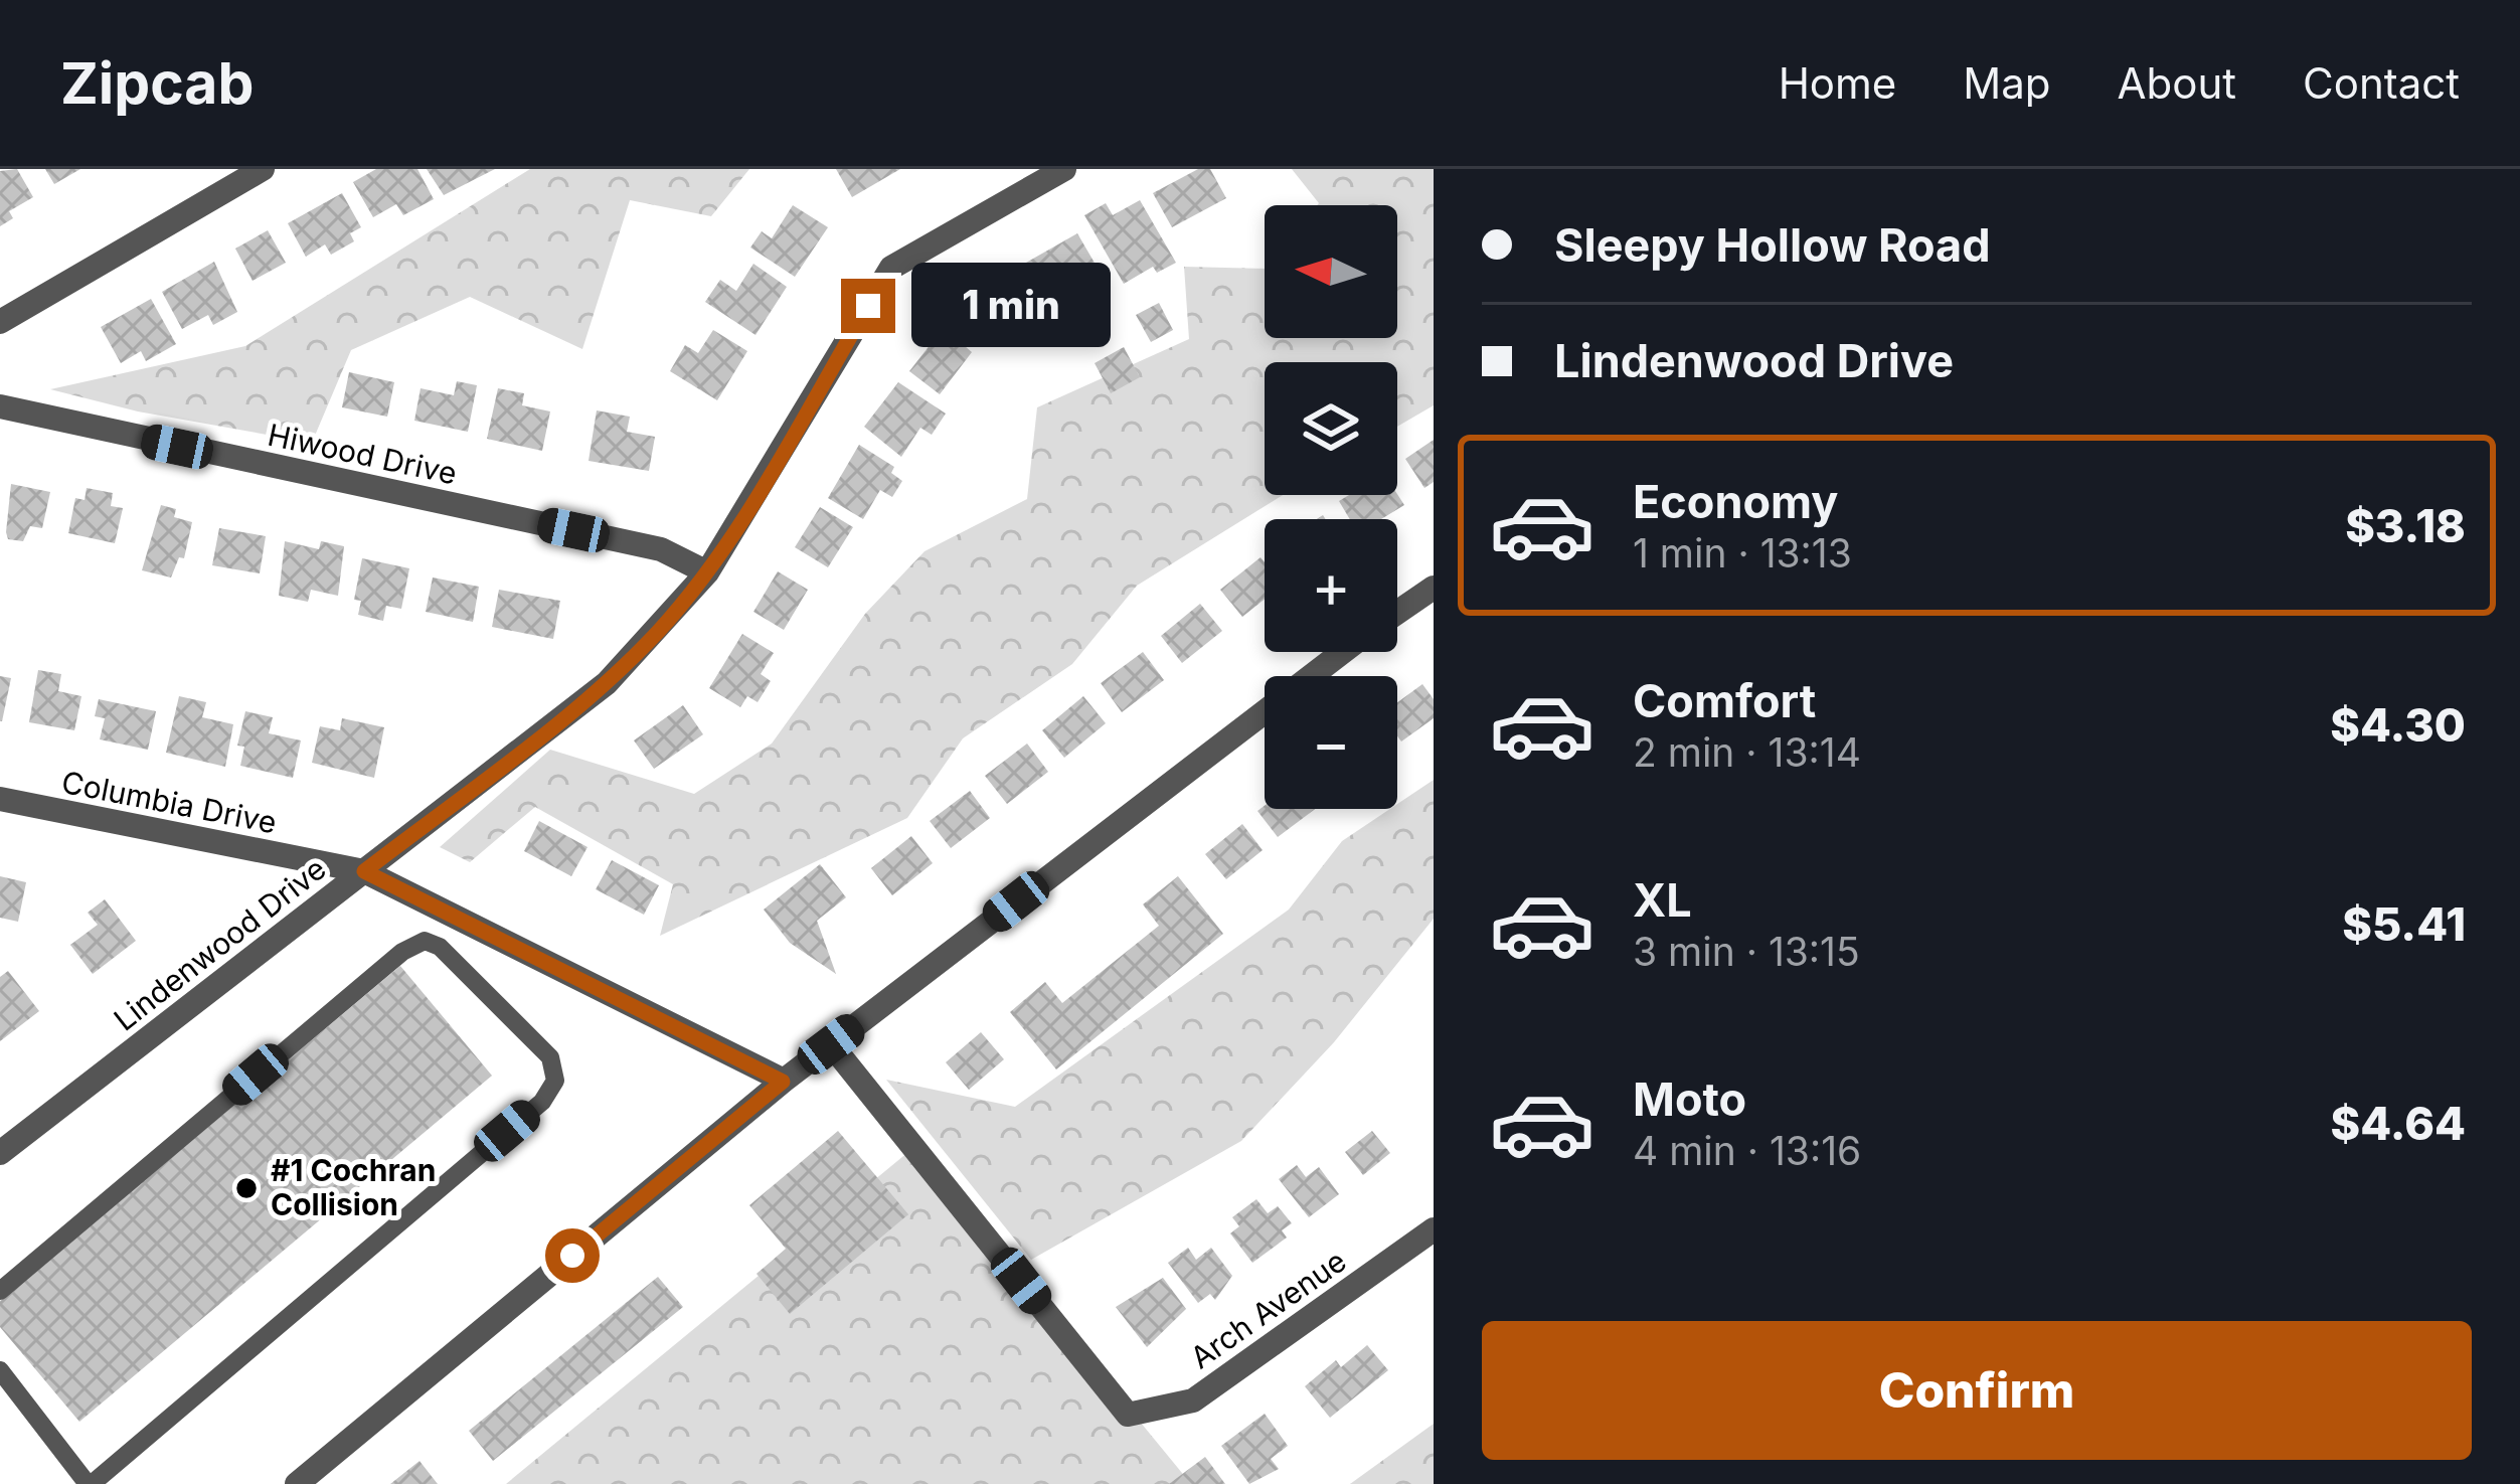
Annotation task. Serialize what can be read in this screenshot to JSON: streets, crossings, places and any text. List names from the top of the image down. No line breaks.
{"streets":{"street":["Hiwood Drive","Columbia Drive","Lindenwood Drive","Arch Avenue"]},"crossings":[["Hiwood Drive","Lindenwood Drive"],["Columbia Drive","Lindenwood Drive"]],"places":["#1 Cochran Collision"],"north":"left","page":{"header":"Zipcab","nav":["Home","Map","About","Contact"],"banner":["Sleepy Hollow Road","Lindenwood Drive"],"map_buttons":["+","−"],"bubble":"1 min","list":[{"name":"Economy","note":"1 min · 13:13","value":"$3.18"},{"name":"Comfort","note":"2 min · 13:14","value":"$4.30"},{"name":"XL","note":"3 min · 13:15","value":"$5.41"},{"name":"Moto","note":"4 min · 13:16","value":"$4.64"}],"buttons":"Confirm"}}
